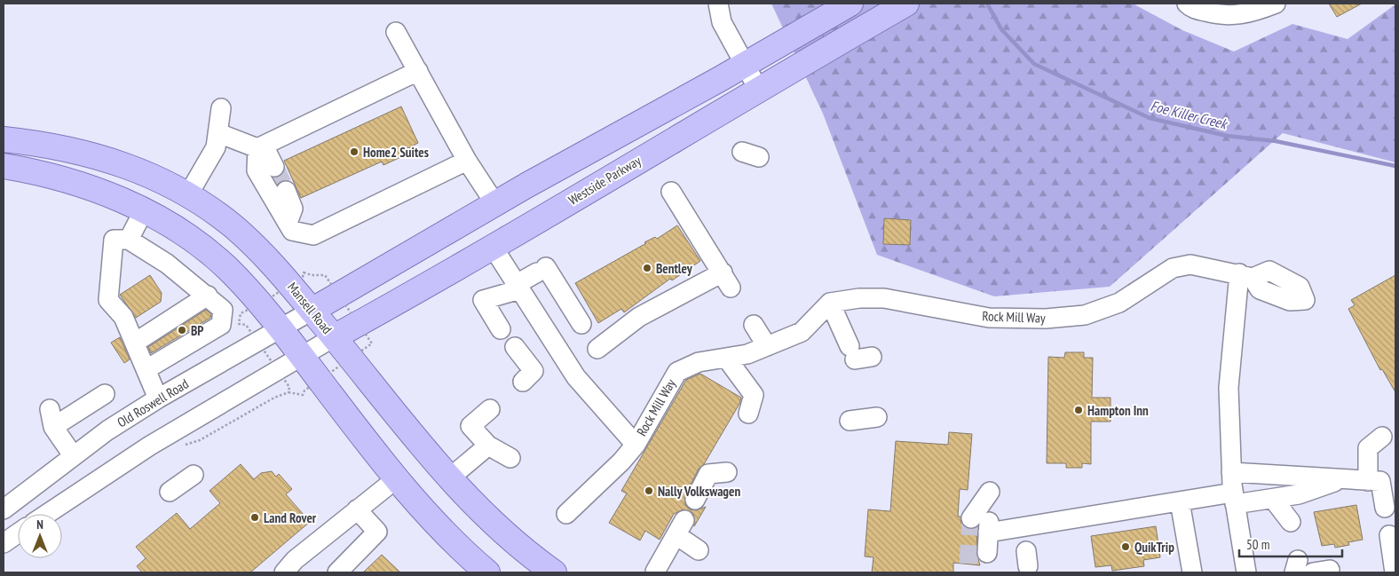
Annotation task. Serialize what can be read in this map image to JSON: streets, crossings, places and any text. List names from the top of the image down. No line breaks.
{"streets":{"main road":["Westside Parkway","Mansell Road"],"street":["Rock Mill Way","Old Roswell Road"]},"crossings":[["Westside Parkway","Mansell Road"],["Mansell Road","Old Roswell Road"]],"water":["Foe Killer Creek"],"places":["Home2 Suites","Bentley","BP","Hampton Inn","Nally Volkswagen","Land Rover","QuikTrip"],"scale_bar":"50 m","north":"top"}
